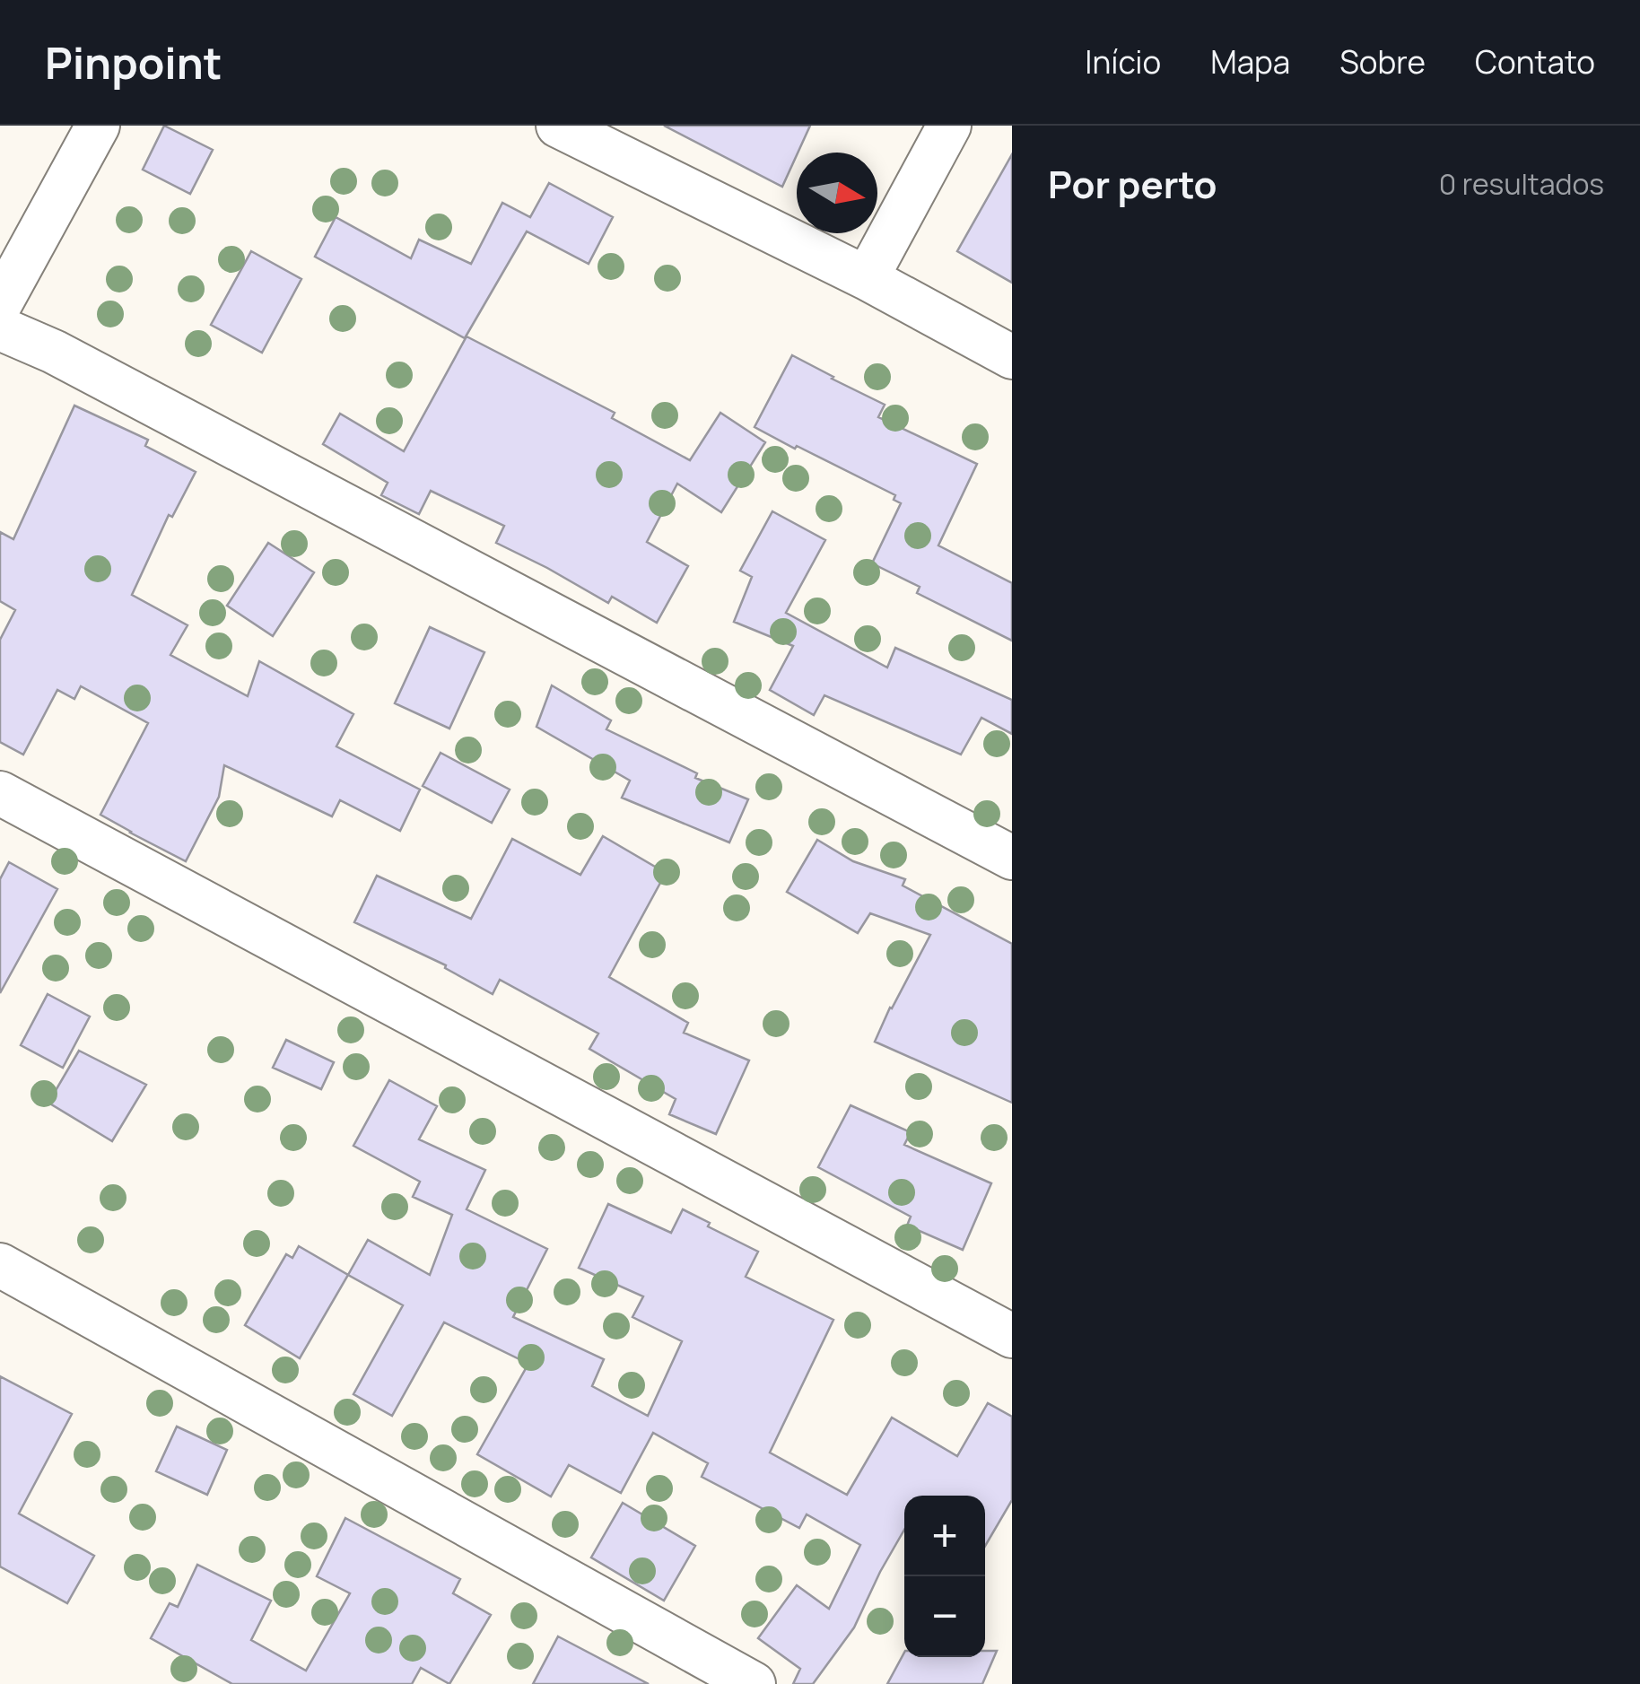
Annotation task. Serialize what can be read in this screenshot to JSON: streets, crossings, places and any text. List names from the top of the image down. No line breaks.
{"north":"right","page":{"header":"Pinpoint","nav":["Início","Mapa","Sobre","Contato"],"heading":["Por perto","0 resultados"],"map_buttons":["+","−"]}}
